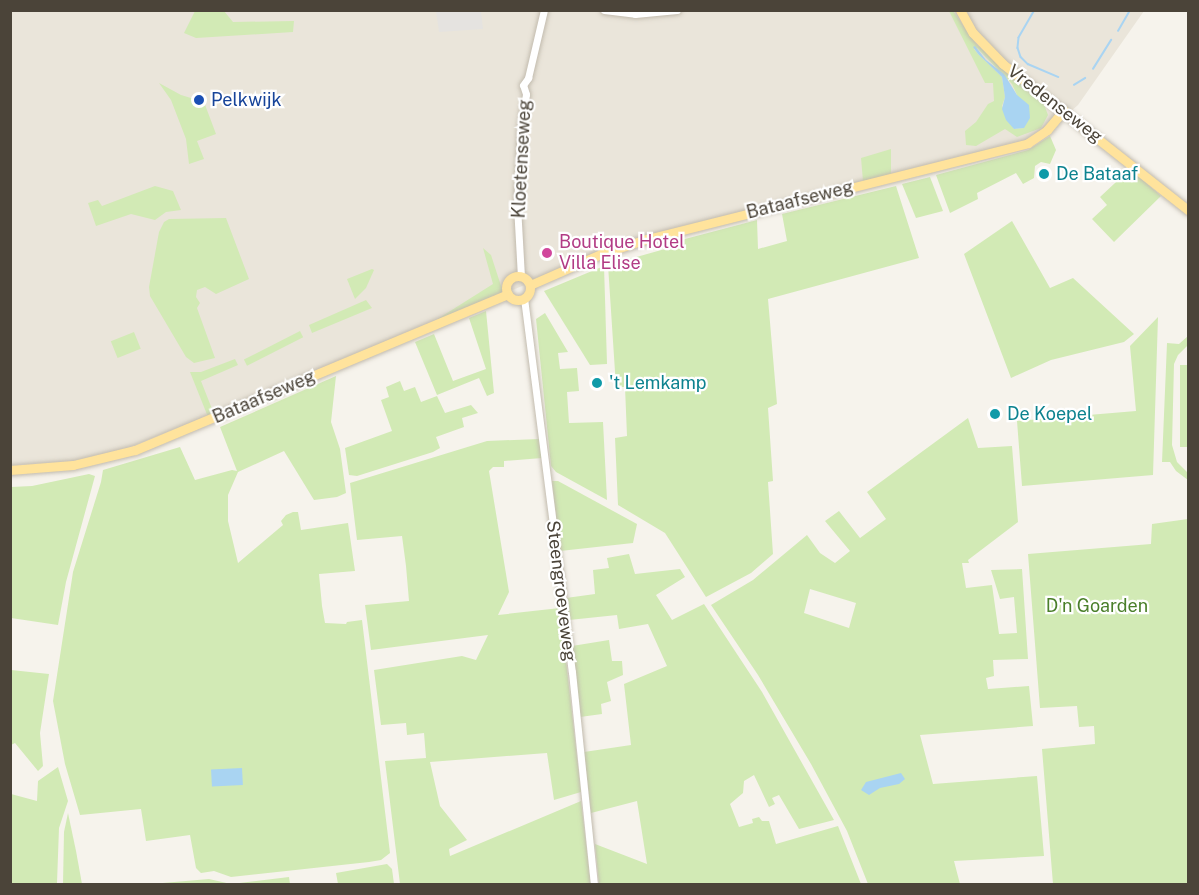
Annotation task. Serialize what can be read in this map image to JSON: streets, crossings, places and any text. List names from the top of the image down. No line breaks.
{"streets":{"main road":["Vredenseweg","Bataafseweg"],"street":["Kloetenseweg","Steengroeveweg"]},"crossings":[["Vredenseweg","Bataafseweg"],["Kloetenseweg","Bataafseweg"],["Kloetenseweg","Steengroeveweg"],["Bataafseweg","Steengroeveweg"]],"parks":["D'n Goarden"],"places":["Pelkwijk","De Bataaf","Boutique Hotel Villa Elise","'t Lemkamp","De Koepel"]}
